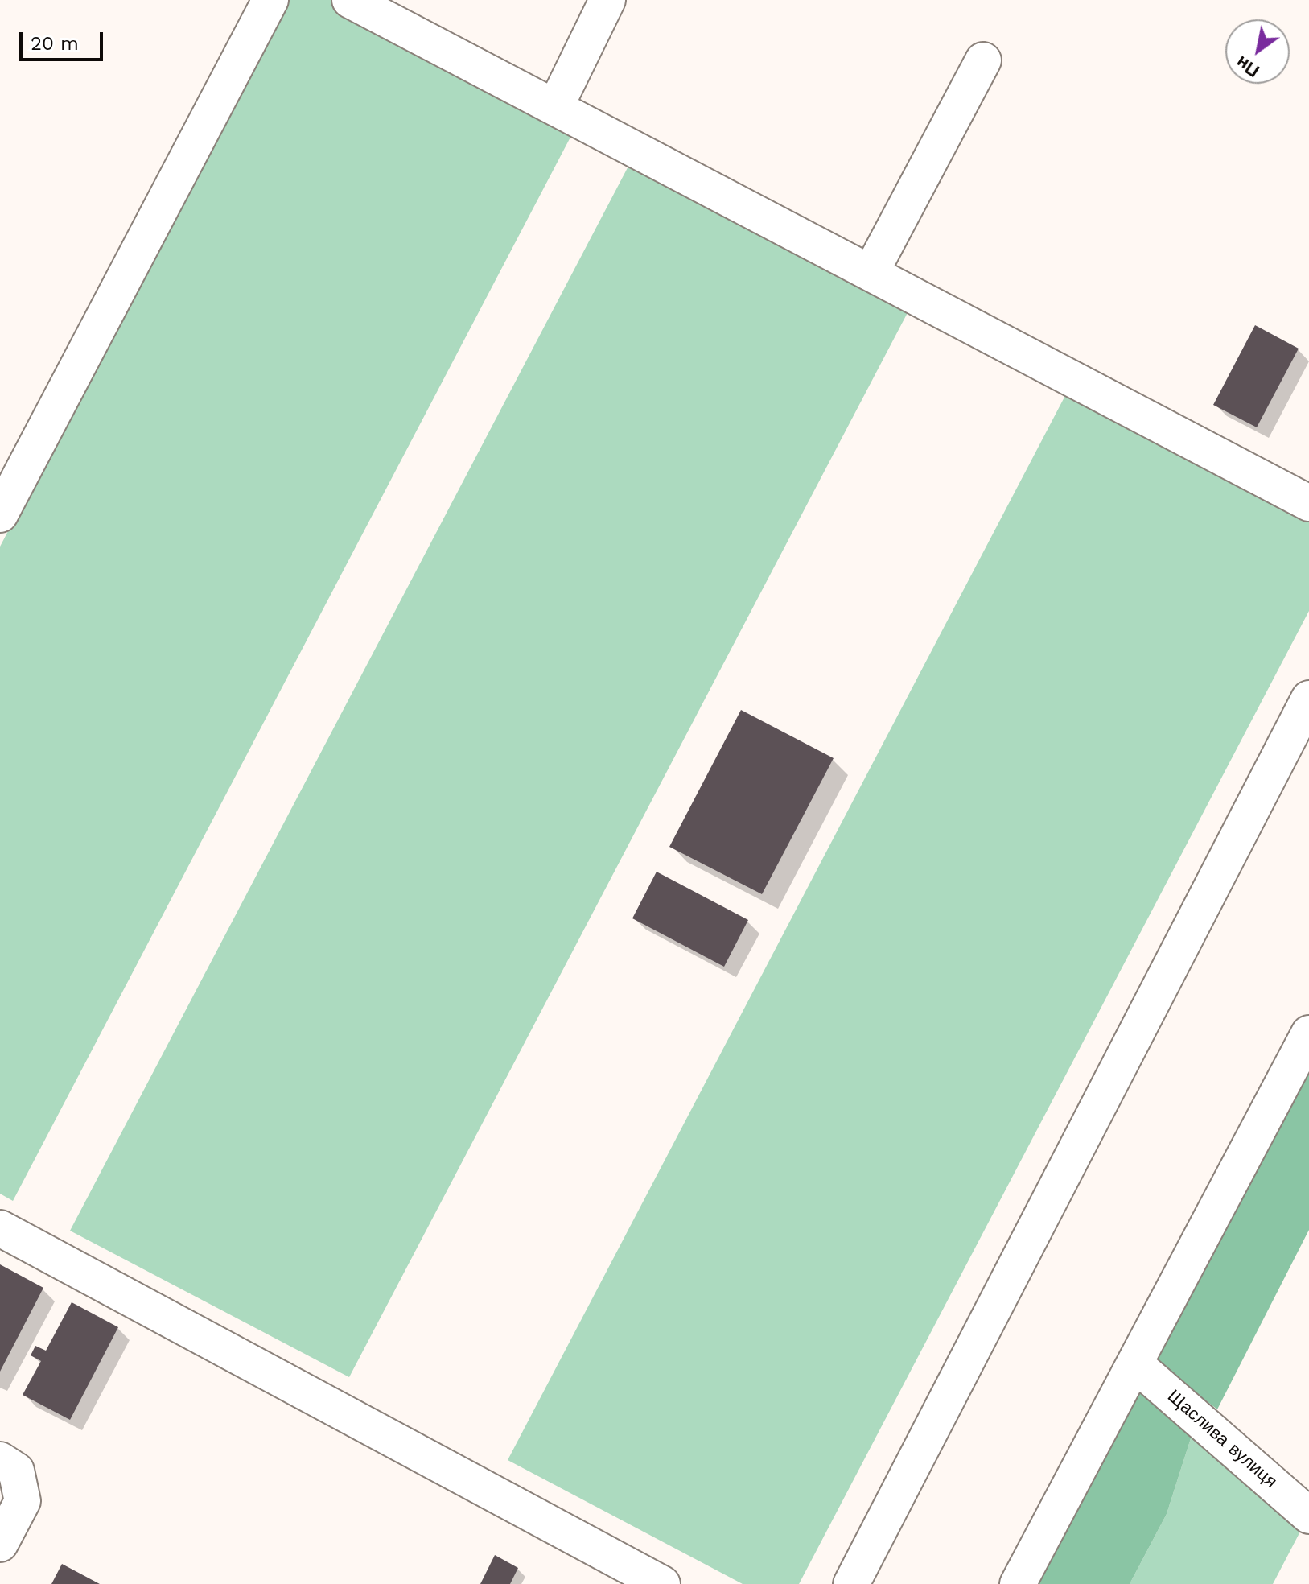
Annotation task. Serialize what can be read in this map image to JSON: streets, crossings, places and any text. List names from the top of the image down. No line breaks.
{"streets":{"street":["Щаслива вулиця"]},"scale_bar":"20 m","north":"bottom left"}
